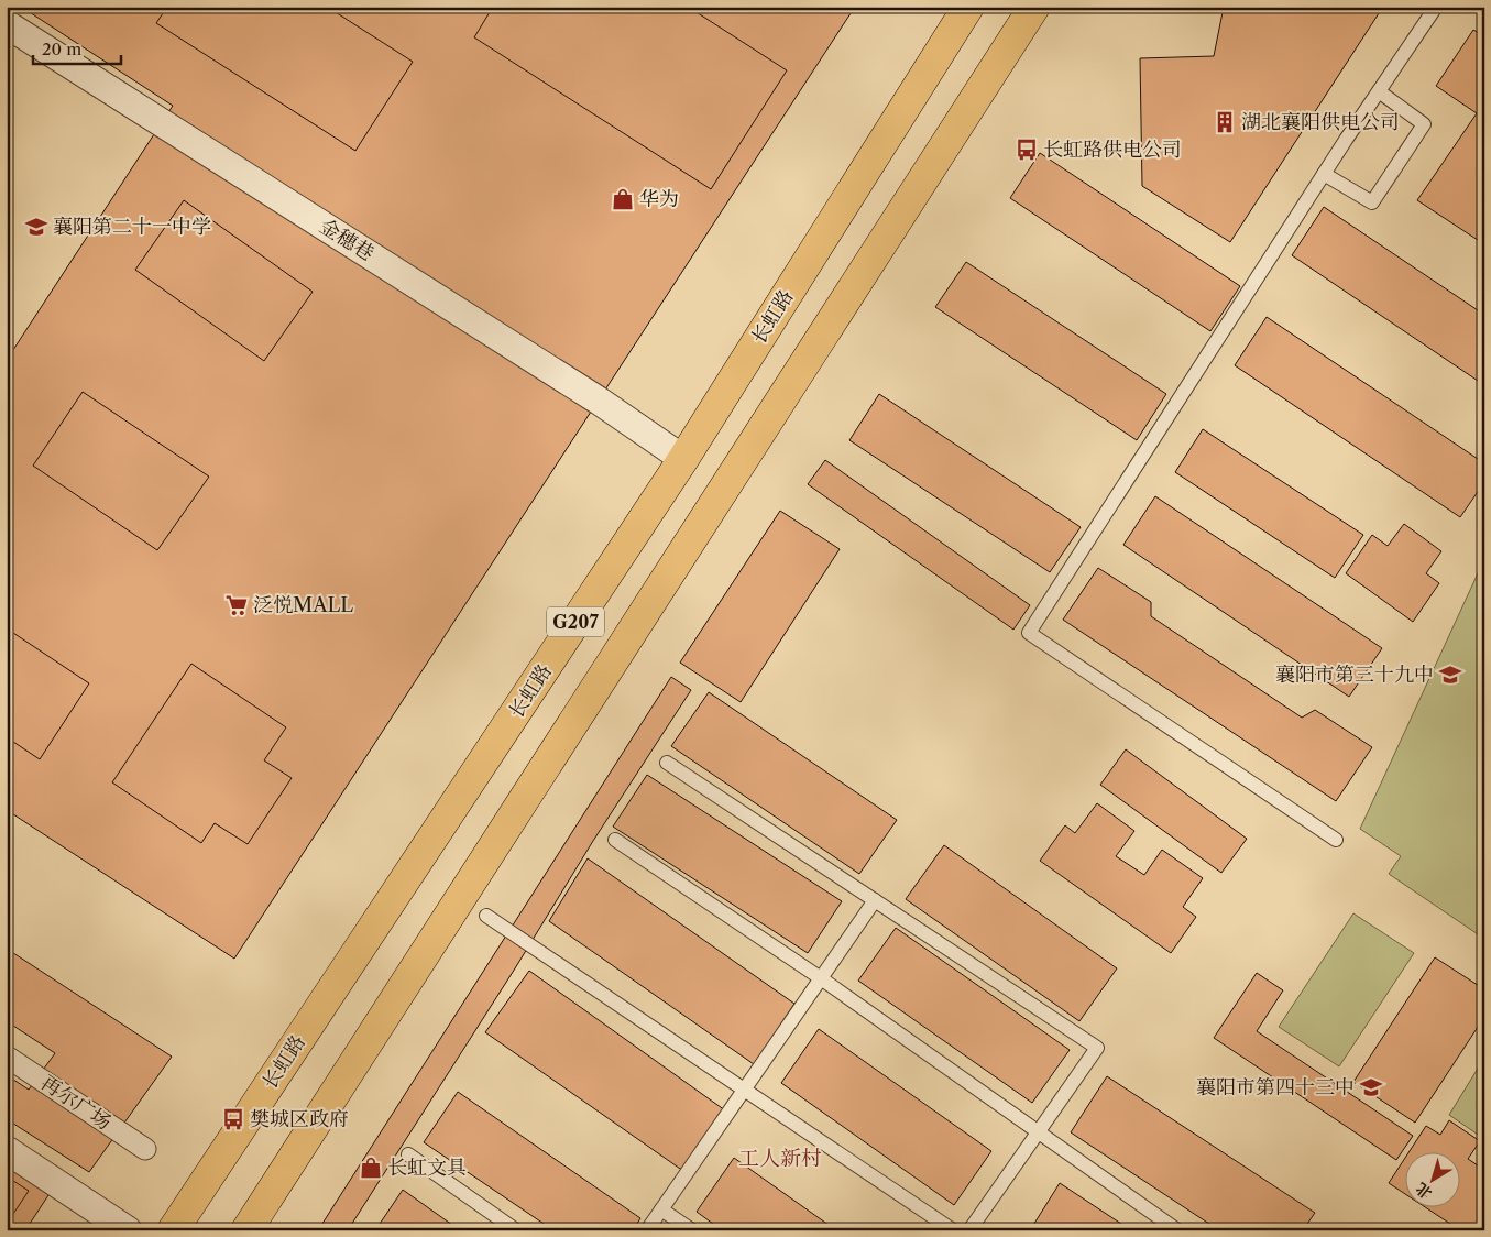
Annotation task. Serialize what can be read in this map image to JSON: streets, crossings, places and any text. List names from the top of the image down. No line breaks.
{"streets":{"highway":["长虹路","G207"],"street":["金穗巷","再尔广场"]},"crossings":[["金穗巷","长虹路"]],"districts":["工人新村"],"places":{"building":["湖北襄阳供电公司"],"bus stop":["长虹路供电公司","樊城区政府"],"shop":["华为","长虹文具"],"school or university":["襄阳第二十一中学","襄阳市第三十九中","襄阳市第四十三中"],"supermarket":["泛悦MALL"]},"scale_bar":"20 m","north":"bottom left"}
